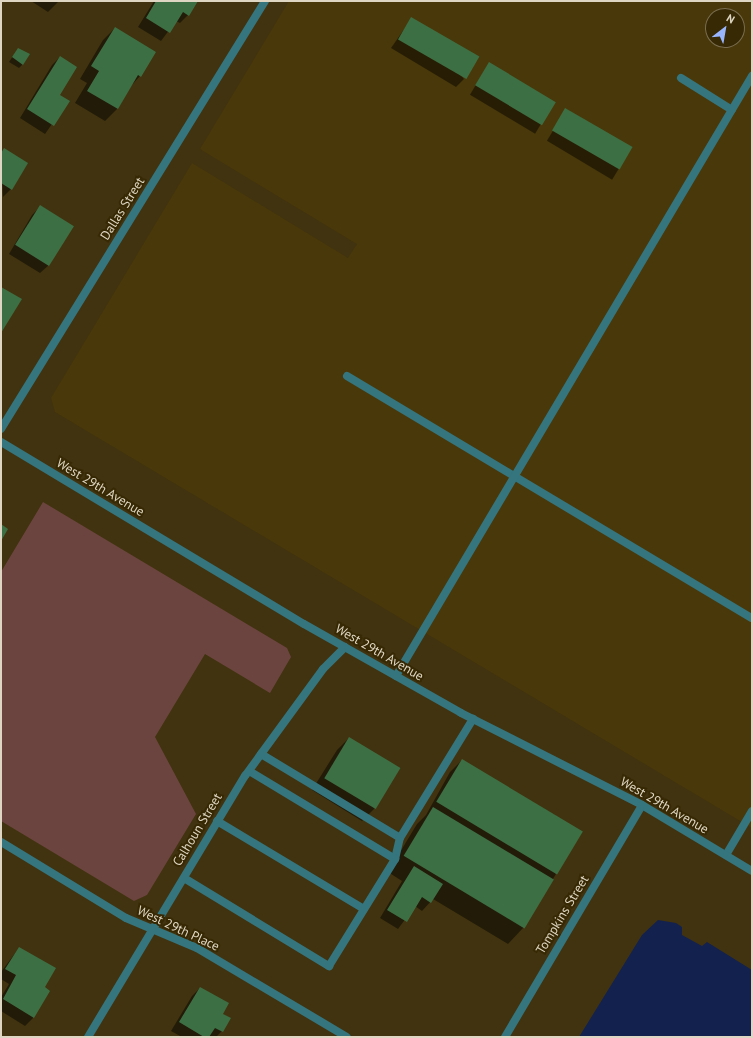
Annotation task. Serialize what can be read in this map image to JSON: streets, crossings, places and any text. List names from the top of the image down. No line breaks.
{"streets":{"street":["Dallas Street","West 29th Avenue","Calhoun Street","Tompkins Street","West 29th Place"]},"crossings":[["West 29th Avenue","Calhoun Street"],["West 29th Avenue","Tompkins Street"],["Calhoun Street","West 29th Place"]],"north":"top right"}
